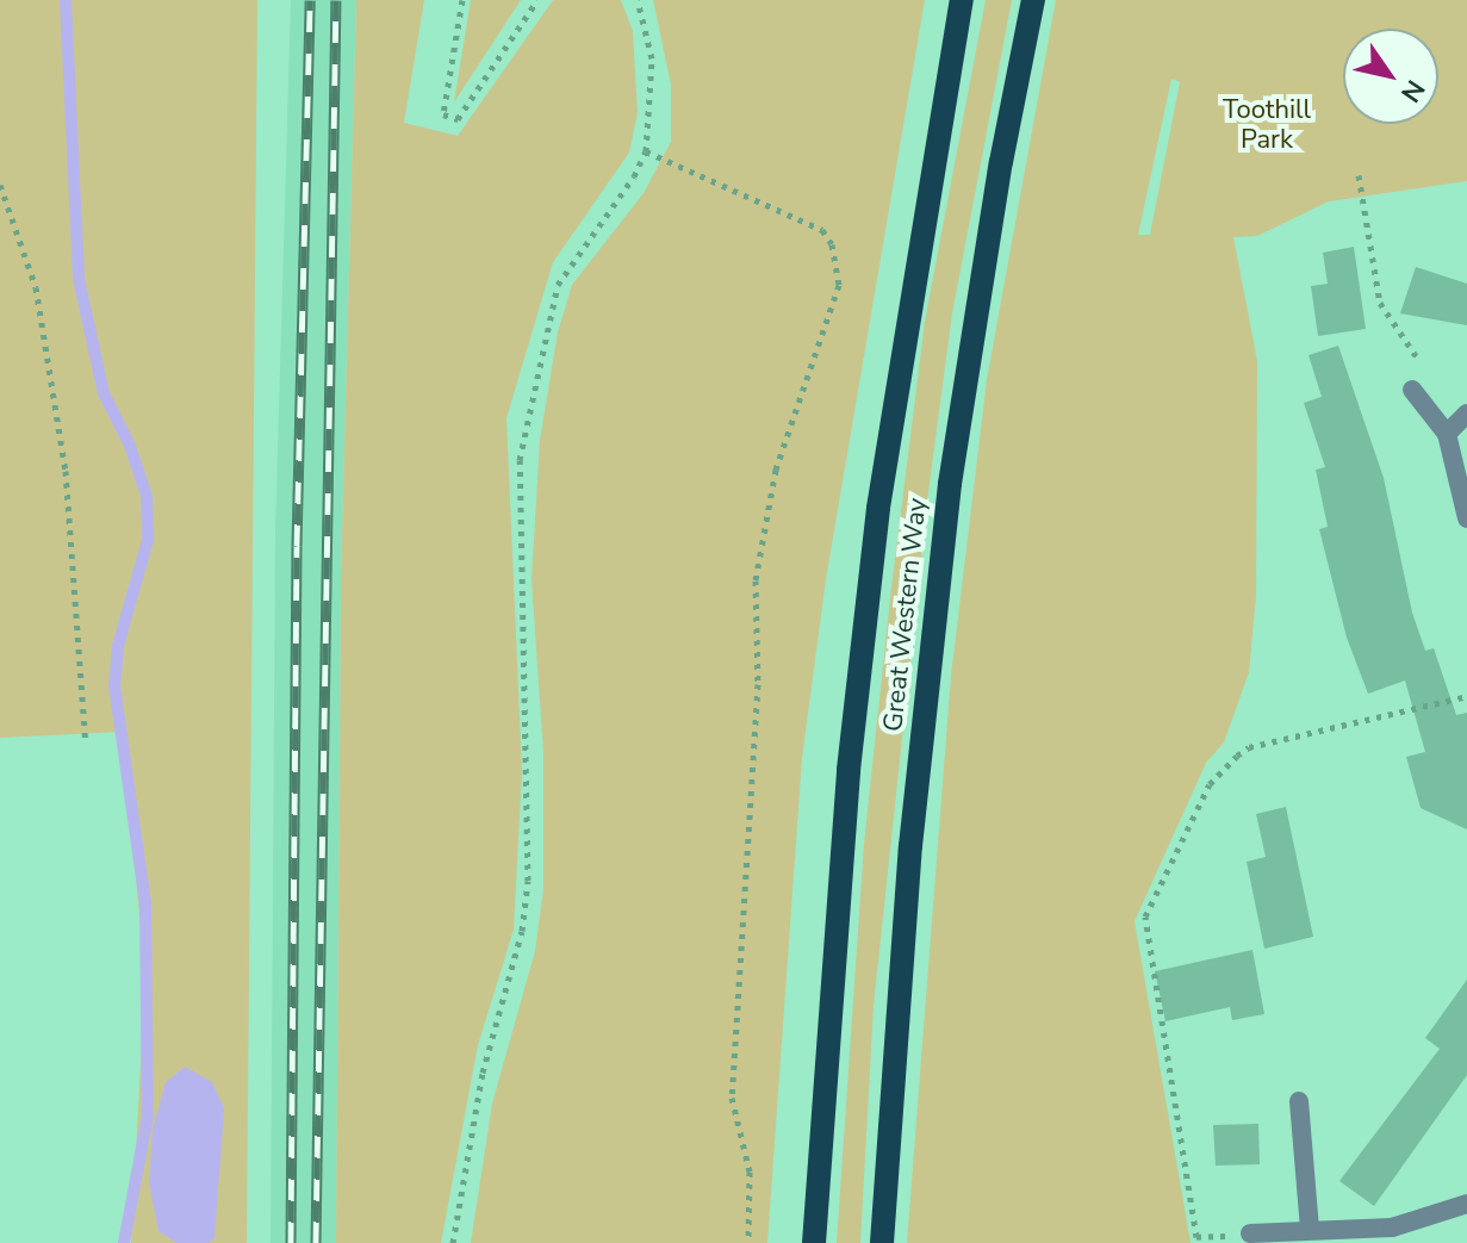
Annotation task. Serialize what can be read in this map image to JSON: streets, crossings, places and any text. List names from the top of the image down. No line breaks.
{"streets":{"main road":["Great Western Way"]},"parks":["Toothill Park"],"north":"bottom right"}
